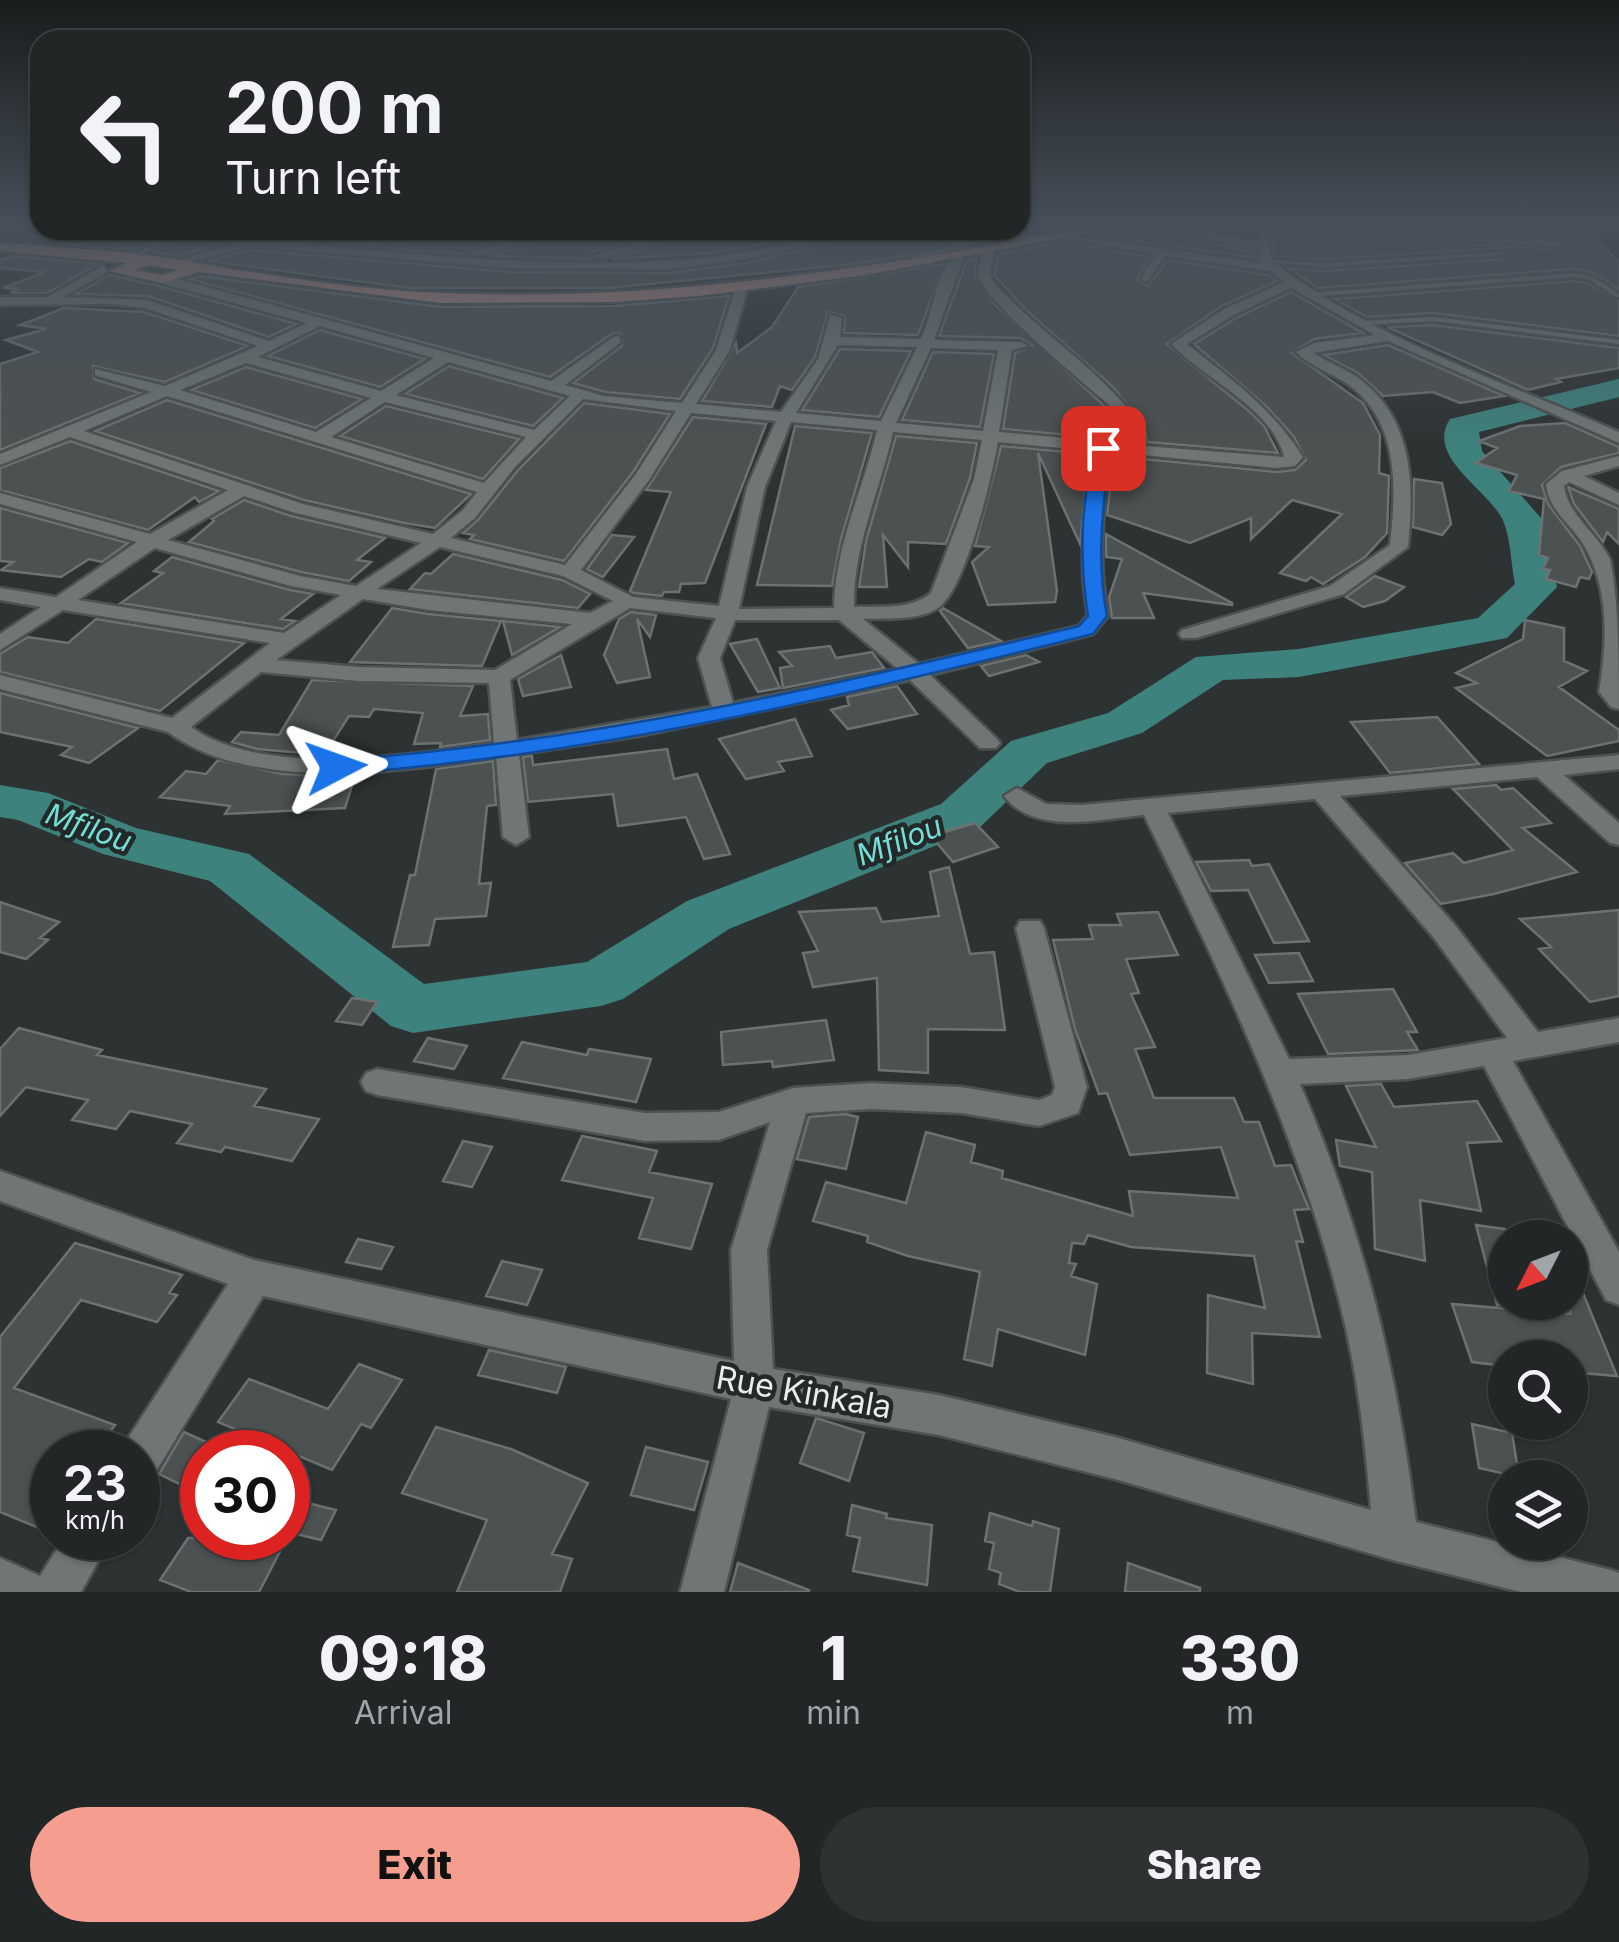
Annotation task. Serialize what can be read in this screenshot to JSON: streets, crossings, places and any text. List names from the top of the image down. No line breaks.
{"streets":{"street":["Rue Kinkala"]},"water":["Mfilou"],"north":"bottom left","page":{"turn":["200 m","Turn left"],"speed":"23 km/h","limit":"30","eta":["09:18","Arrival","1","min","330","m"],"buttons":["Exit","Share"]}}
